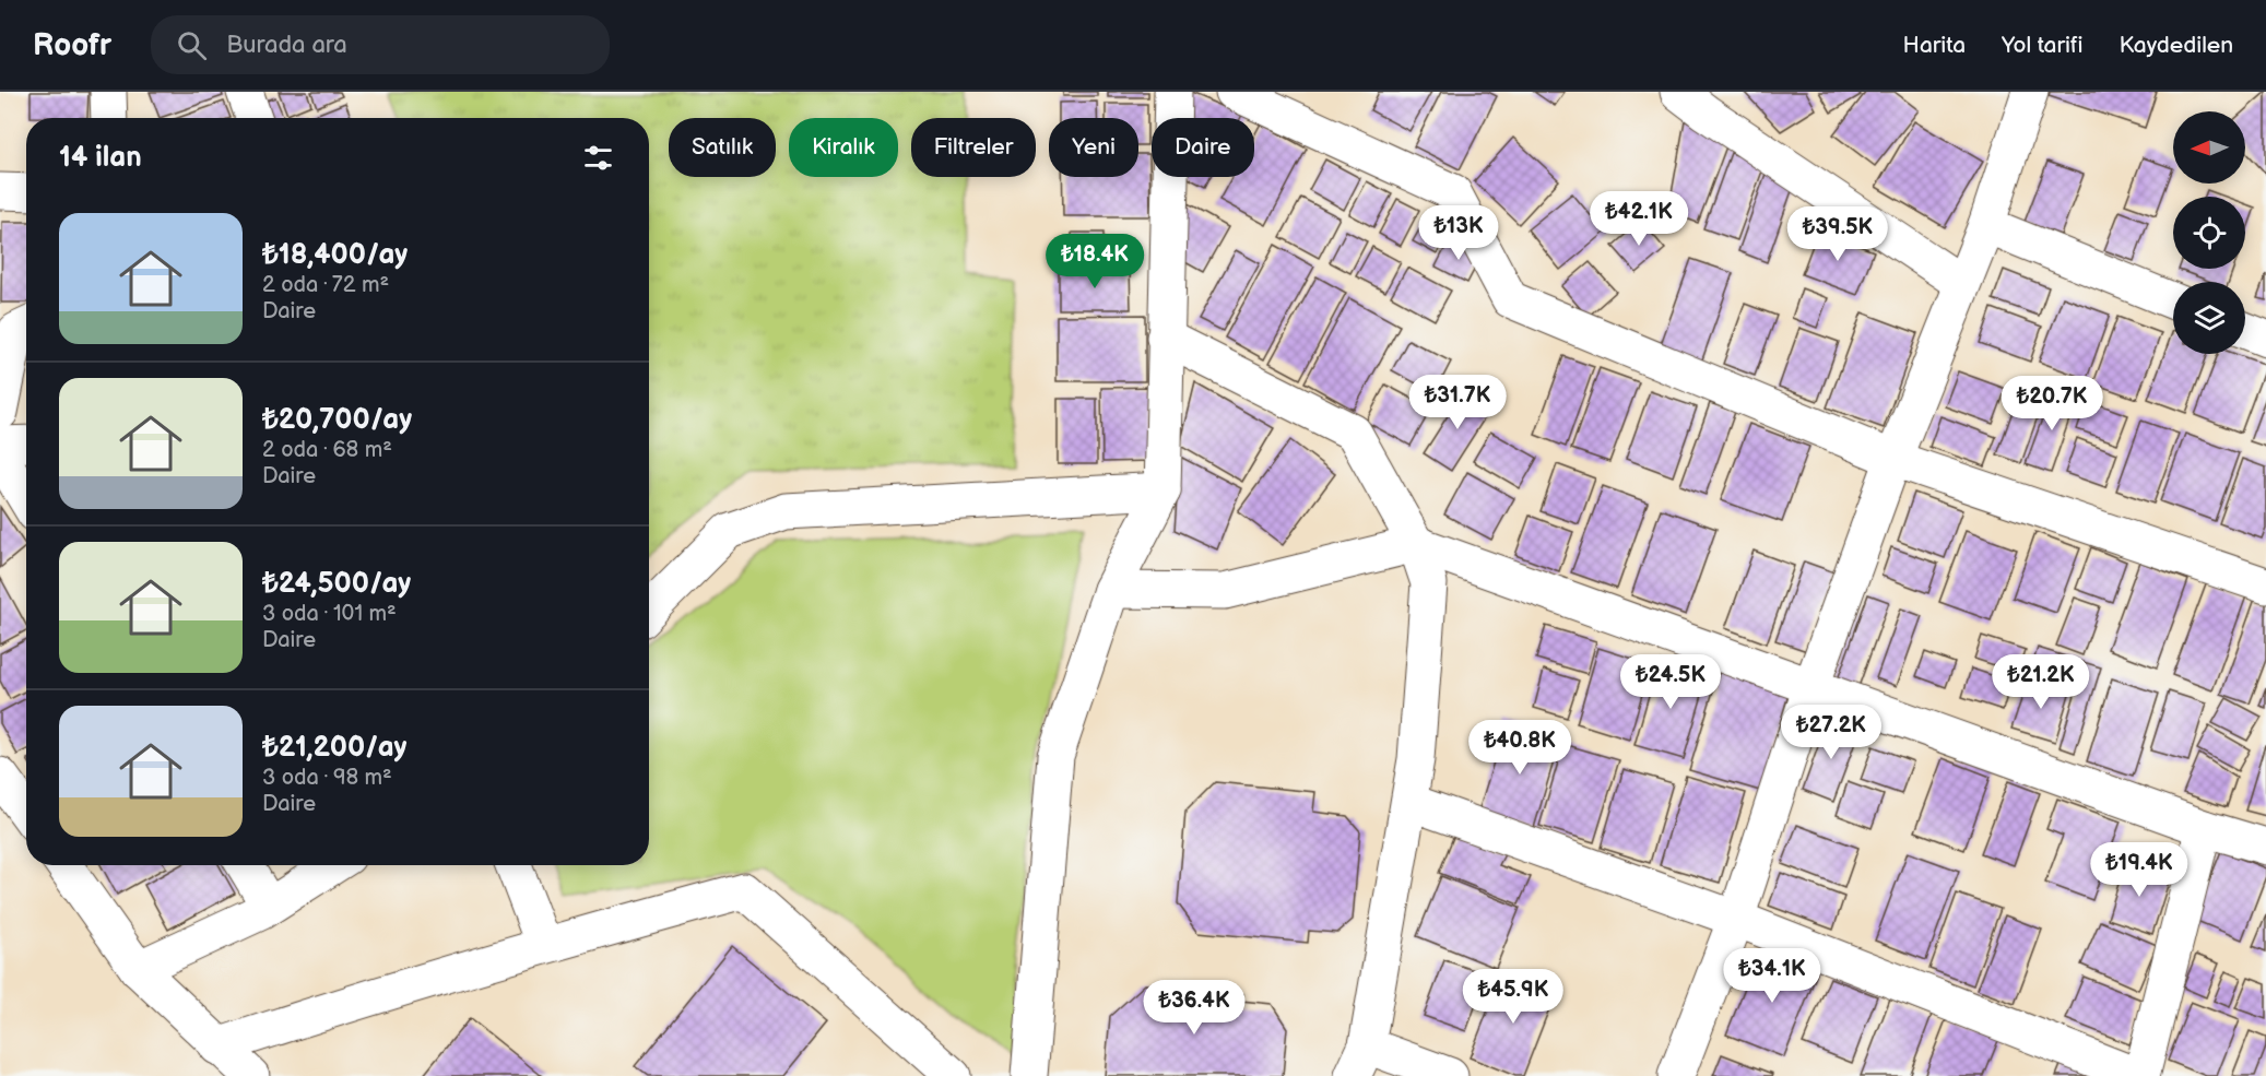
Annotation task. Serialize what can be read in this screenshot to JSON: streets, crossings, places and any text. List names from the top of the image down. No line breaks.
{"north":"left","page":{"header":"Roofr","search":"Burada ara","nav":["Harita","Yol tarifi","Kaydedilen"],"chip":["Satılık","Kiralık","Filtreler","Yeni","Daire"],"heading":"14 ilan","price":["₺42.1K","₺13K","₺39.5K","₺18.4K","₺31.7K","₺20.7K","₺24.5K","₺21.2K","₺27.2K","₺40.8K","₺19.4K","₺34.1K","₺45.9K","₺36.4K"],"list":[{"name":"₺18,400/ay","note":"2 oda · 72 m² · Daire"},{"name":"₺20,700/ay","note":"2 oda · 68 m² · Daire"},{"name":"₺24,500/ay","note":"3 oda · 101 m² · Daire"},{"name":"₺21,200/ay","note":"3 oda · 98 m² · Daire"}]}}
